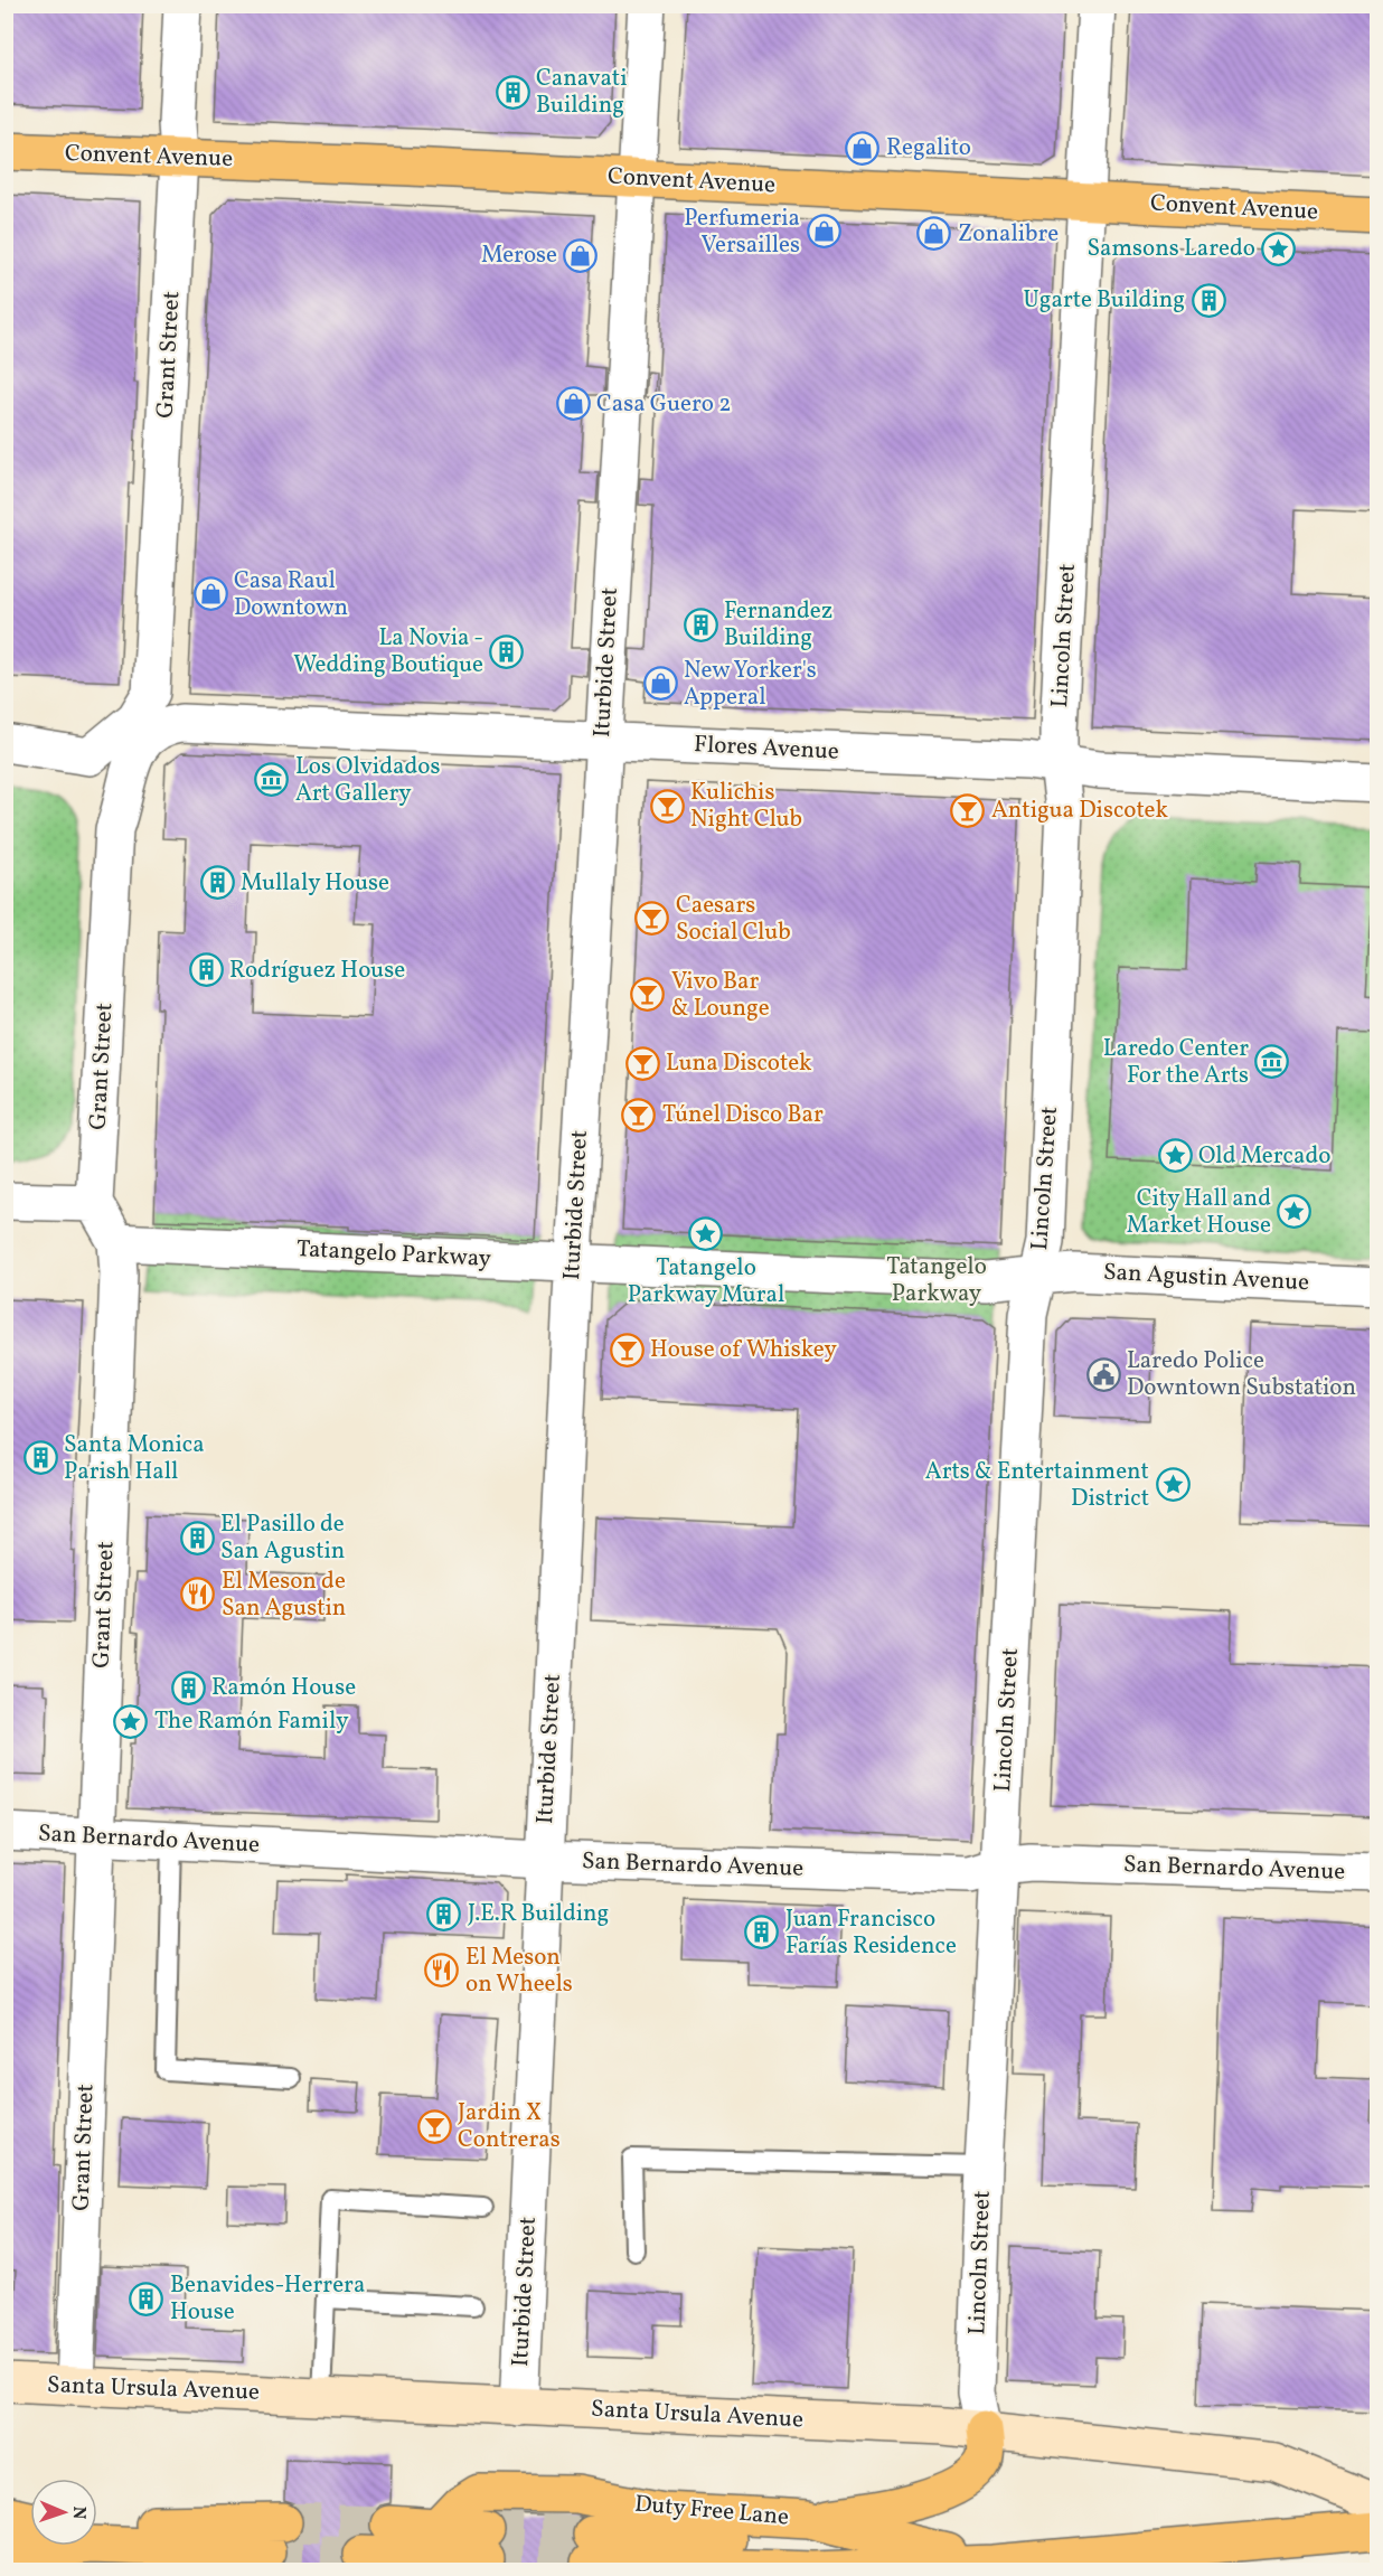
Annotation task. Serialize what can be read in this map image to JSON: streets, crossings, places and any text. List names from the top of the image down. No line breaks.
{"streets":{"main road":["Convent Avenue","Santa Ursula Avenue","Duty Free Lane"],"street":["Grant Street","Lincoln Street","Iturbide Street","Flores Avenue","Tatangelo Parkway","San Agustin Avenue","San Bernardo Avenue"]},"crossings":[["Convent Avenue","Grant Street"],["Convent Avenue","Lincoln Street"],["Convent Avenue","Iturbide Street"],["Grant Street","Flores Avenue"],["Grant Street","Tatangelo Parkway"],["Grant Street","San Bernardo Avenue"],["Grant Street","Santa Ursula Avenue"],["Lincoln Street","Flores Avenue"],["Lincoln Street","Tatangelo Parkway"],["Lincoln Street","San Agustin Avenue"],["Lincoln Street","San Bernardo Avenue"],["Lincoln Street","Santa Ursula Avenue"],["Iturbide Street","Flores Avenue"],["Iturbide Street","Tatangelo Parkway"],["Iturbide Street","San Bernardo Avenue"],["Iturbide Street","Santa Ursula Avenue"],["Tatangelo Parkway","San Agustin Avenue"]],"parks":["Tatangelo Parkway"],"places":{"building":["Canavati Building","Ugarte Building","Fernandez Building","La Novia - Wedding Boutique","Mullaly House","Rodríguez House","Santa Monica Parish Hall","El Pasillo de San Agustin","Ramón House","J.E.R Building","Juan Francisco Farías Residence","Benavides-Herrera House"],"shop":["Regalito","Perfumeria Versailles","Zonalibre","Merose","Casa Guero 2","Casa Raul Downtown","New Yorker's Apperal"],"place":["Samsons Laredo","Old Mercado","City Hall and Market House","Tatangelo Parkway Mural","Arts & Entertainment District","The Ramón Family"],"museum":["Los Olvidados Art Gallery","Laredo Center For the Arts"],"bar":["Kulichis Night Club","Antigua Discotek","Caesars Social Club","Vivo Bar & Lounge","Luna Discotek","Túnel Disco Bar","House of Whiskey","Jardin X Contreras"],"public building":["Laredo Police Downtown Substation"],"restaurant":["El Meson de San Agustin","El Meson on Wheels"]},"north":"right"}
